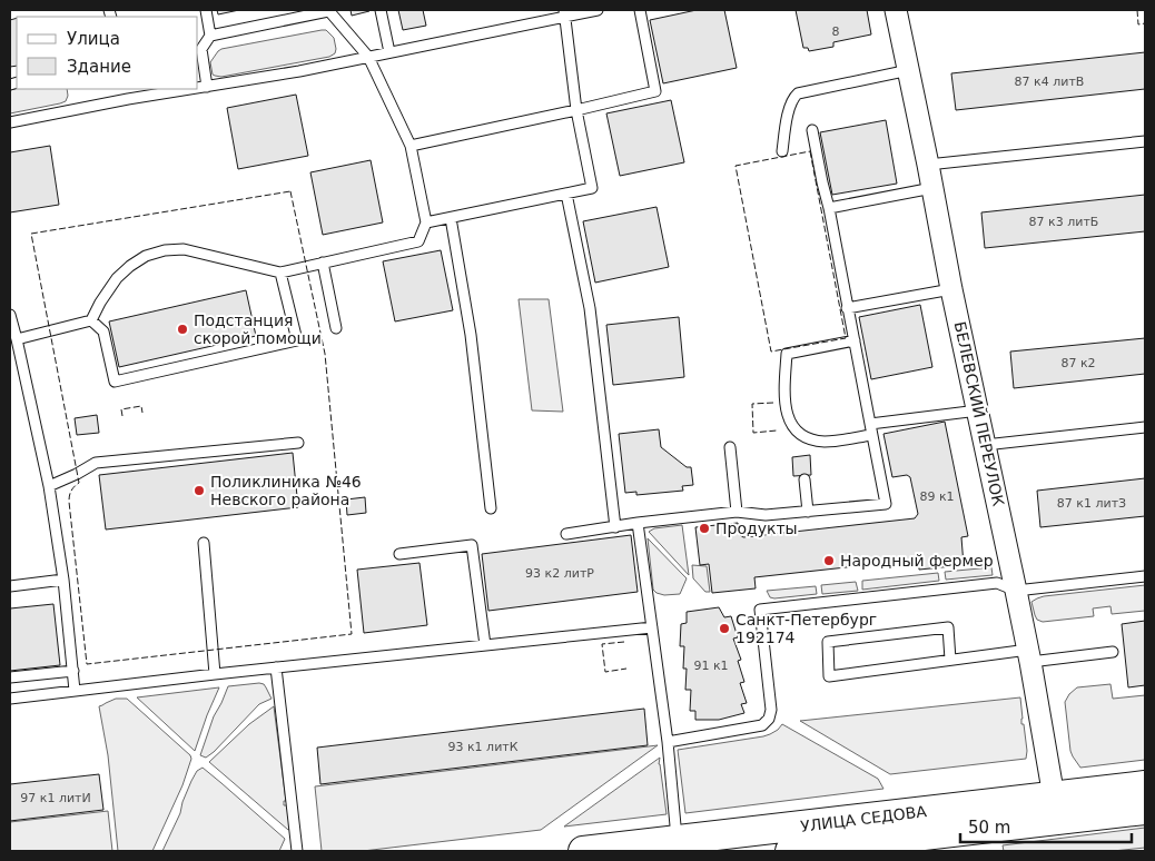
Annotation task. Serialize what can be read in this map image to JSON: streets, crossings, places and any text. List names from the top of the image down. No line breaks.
{"streets":{"main road":["УЛИЦА СЕДОВА"],"street":["БЕЛЕВСКИЙ ПЕРЕУЛОК"]},"crossings":[["БЕЛЕВСКИЙ ПЕРЕУЛОК","УЛИЦА СЕДОВА"]],"places":["Подстанция скорой помощи","Поликлиника №46 Невского района","Продукты","Народный фермер","Санкт-Петербург 192174"],"house_numbers":["8","87 к4 литВ","87 к3 литБ","87 к2","89 к1","87 к1 литЗ","93 к2 литР","91 к1","93 к1 литК","97 к1 литИ"],"legend":["Улица","Здание"],"scale_bar":"50 m"}
